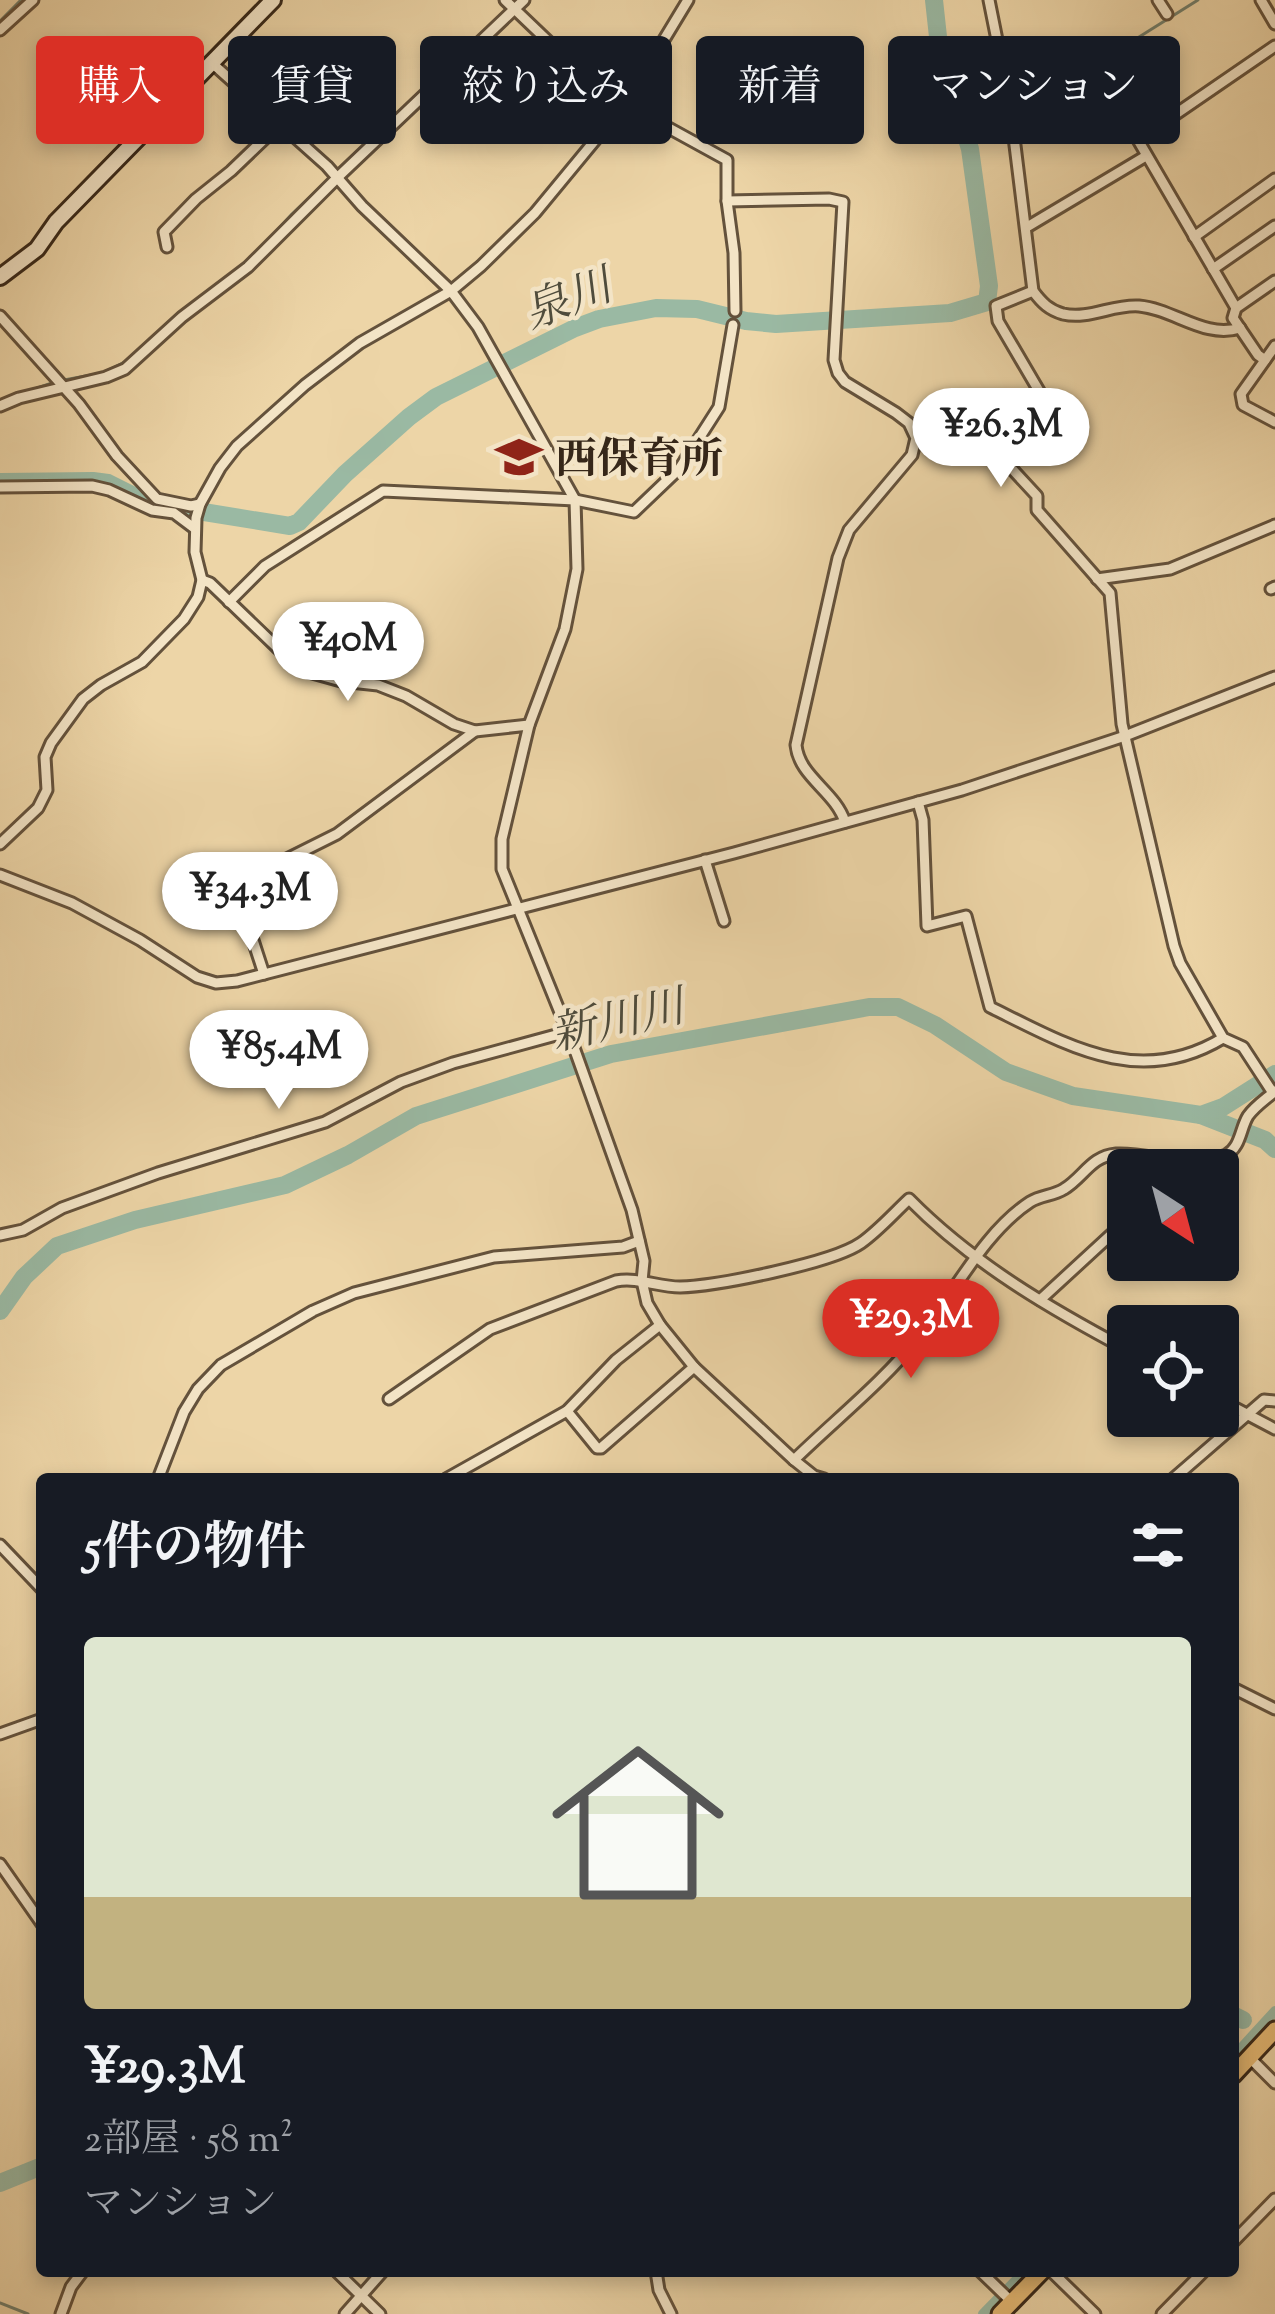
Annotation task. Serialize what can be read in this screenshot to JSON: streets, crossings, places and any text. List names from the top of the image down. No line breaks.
{"water":["泉川","新川川"],"places":{"school or university":["西保育所"]},"north":"bottom right","page":{"chip":["購入","賃貸","絞り込み","新着","マンション"],"price":["¥26.3M","¥40M","¥34.3M","¥85.4M","¥29.3M"],"heading":"5件の物件","list":[{"name":"¥29.3M","note":"2部屋 · 58 m² · マンション"}]}}
